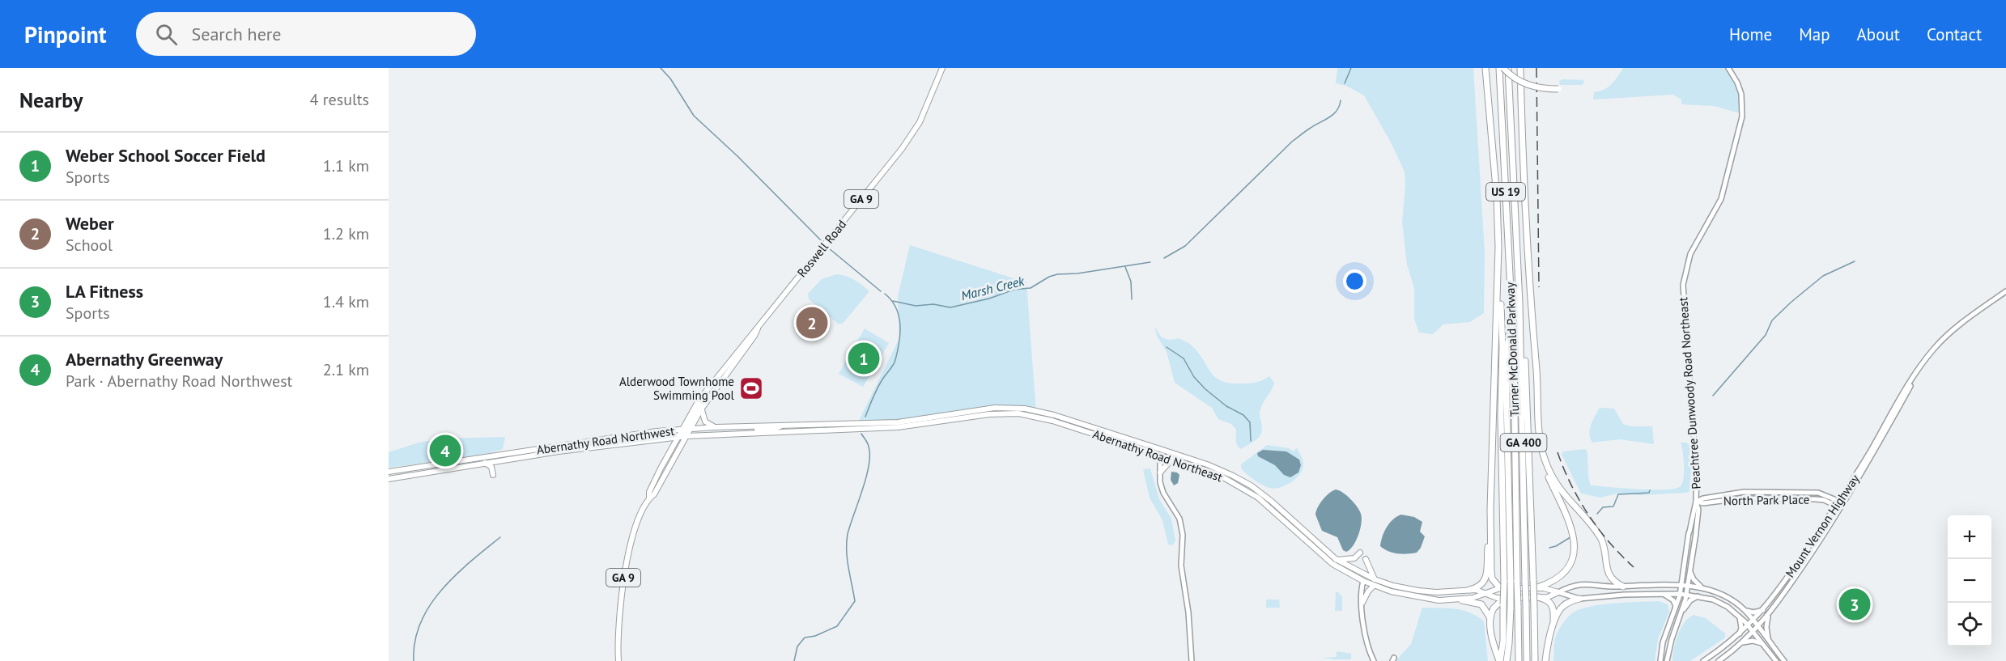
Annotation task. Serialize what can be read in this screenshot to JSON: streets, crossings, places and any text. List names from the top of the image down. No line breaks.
{"streets":{"highway":["US 19","Turner McDonald Parkway","GA 400"],"main road":["GA 9","Roswell Road","Abernathy Road Northwest","Abernathy Road Northeast"],"street":["Peachtree Dunwoody Road Northeast","North Park Place","Mount Vernon Highway"]},"crossings":[["US 19","Turner McDonald Parkway"],["Roswell Road","Abernathy Road Northwest"],["Peachtree Dunwoody Road Northeast","Abernathy Road Northeast"],["Peachtree Dunwoody Road Northeast","North Park Place"],["Abernathy Road Northwest","Abernathy Road Northeast"],["Abernathy Road Northeast","Mount Vernon Highway"],["North Park Place","Mount Vernon Highway"]],"water":["Marsh Creek"],"places":{"sports":["Alderwood Townhome Swimming Pool"]},"page":{"header":"Pinpoint","search":"Search here","nav":["Home","Map","About","Contact"],"heading":["Nearby","4 results"],"list":[{"mark":"1","name":"Weber School Soccer Field","note":"Sports","value":"1.1 km"},{"mark":"2","name":"Weber","note":"School","value":"1.2 km"},{"mark":"3","name":"LA Fitness","note":"Sports","value":"1.4 km"},{"mark":"4","name":"Abernathy Greenway","note":"Park · Abernathy Road Northwest","value":"2.1 km"}],"pins":["2","1","4","3"],"map_buttons":["+","−"]}}
